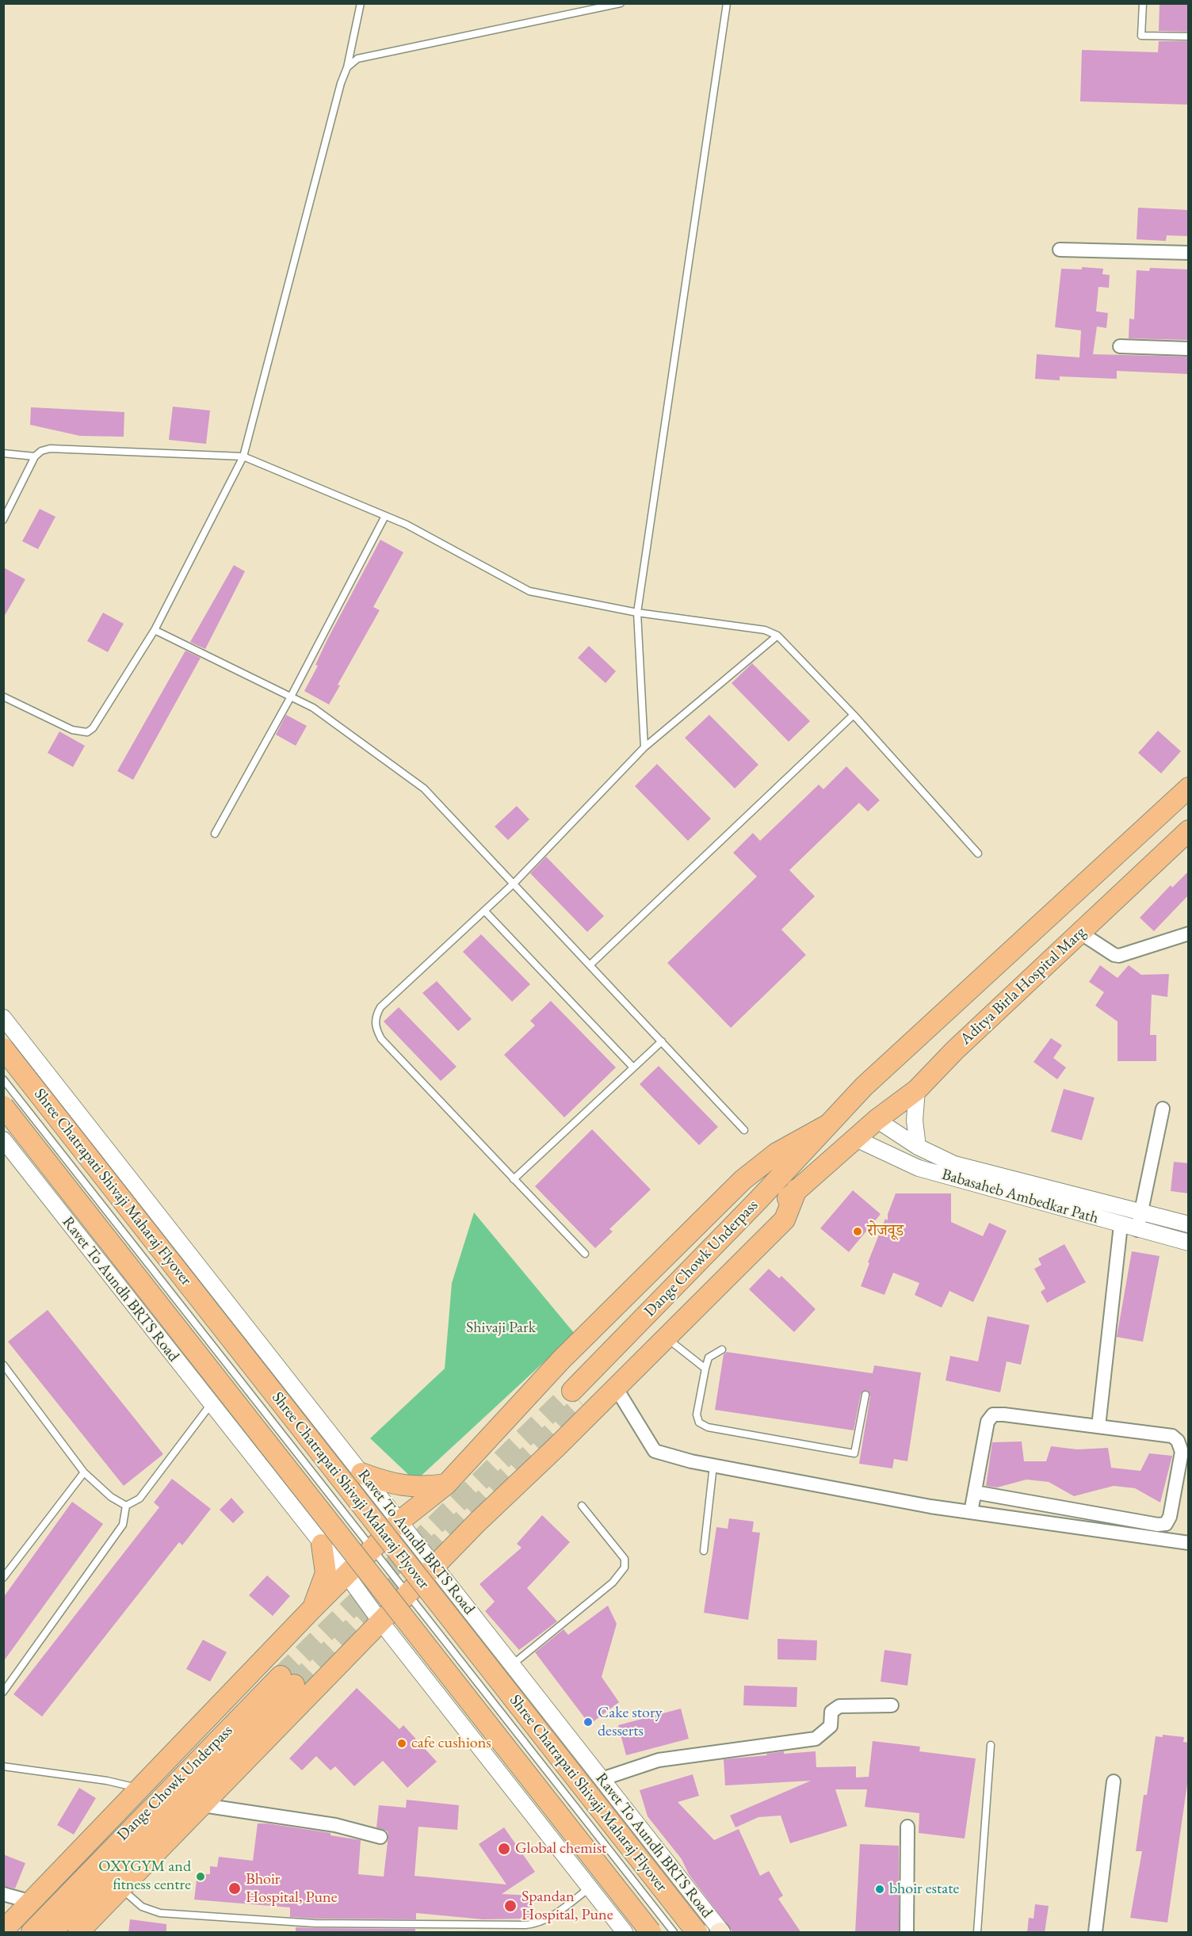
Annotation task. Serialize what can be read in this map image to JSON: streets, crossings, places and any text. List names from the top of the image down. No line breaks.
{"streets":{"main road":["Aditya Birla Hospital Marg","Shree Chatrapati Shivaji Maharaj Flyover","Dange Chowk Underpass"],"street":["Babasaheb Ambedkar Path","Ravet To Aundh BRTS Road"]},"crossings":[["Aditya Birla Hospital Marg","Babasaheb Ambedkar Path"],["Aditya Birla Hospital Marg","Dange Chowk Underpass"],["Babasaheb Ambedkar Path","Dange Chowk Underpass"]],"parks":["Shivaji Park"],"places":["रोजवूड","Cake story desserts","cafe cushions","Global chemist","OXYGYM and fitness centre","Bhoir Hospital, Pune","bhoir estate","Spandan Hospital, Pune"]}
